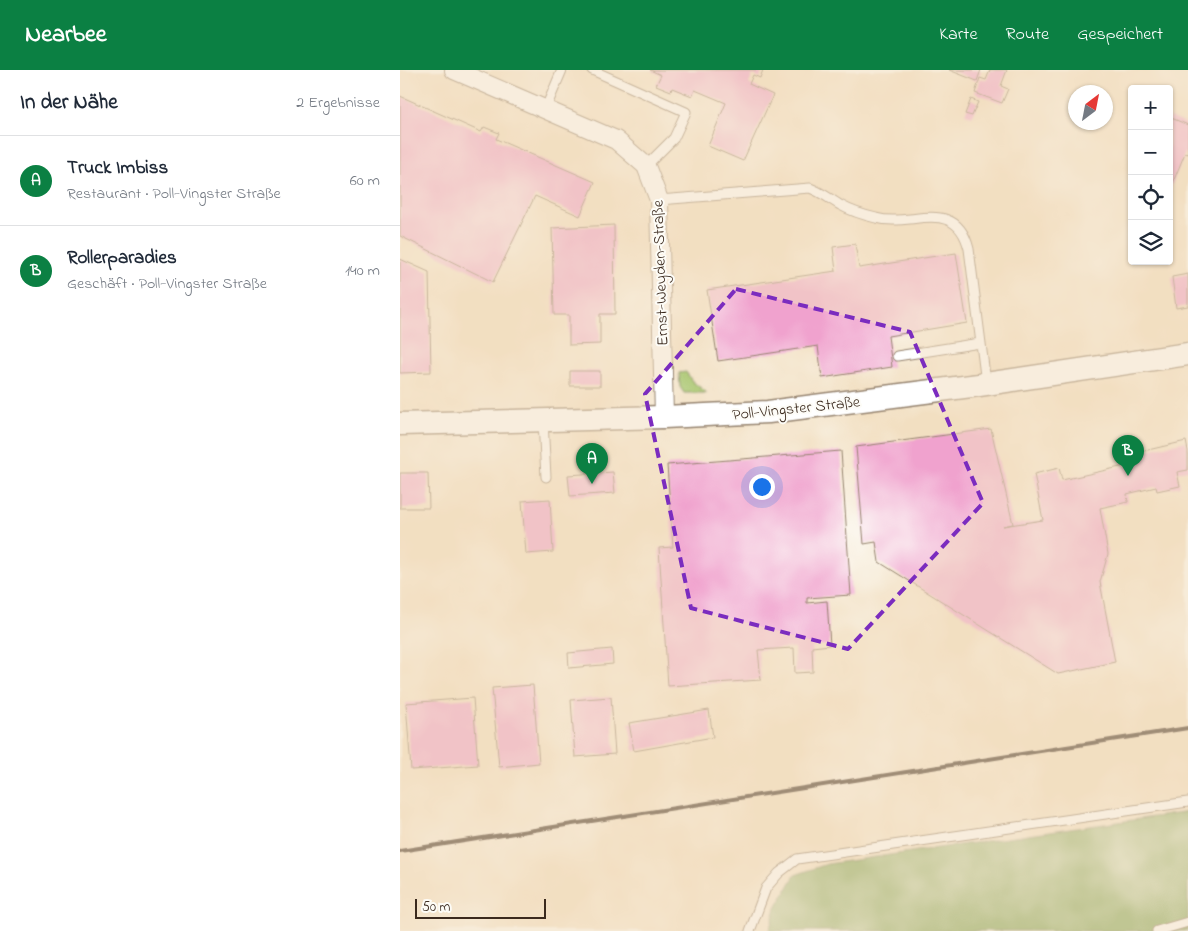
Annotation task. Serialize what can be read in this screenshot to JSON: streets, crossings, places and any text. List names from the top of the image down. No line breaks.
{"streets":{"street":["Ernst-Weyden-Straße","Poll-Vingster Straße"]},"crossings":[["Ernst-Weyden-Straße","Poll-Vingster Straße"]],"scale_bar":"50 m","north":"top right","page":{"header":"Nearbee","nav":["Karte","Route","Gespeichert"],"heading":["In der Nähe","2 Ergebnisse"],"map_buttons":["+","−"],"list":[{"mark":"A","name":"Truck Imbiss","note":"Restaurant · Poll-Vingster Straße","value":"60 m"},{"mark":"B","name":"Rollerparadies","note":"Geschäft · Poll-Vingster Straße","value":"140 m"}],"pins":["B","A"],"scale":"50 m"}}
